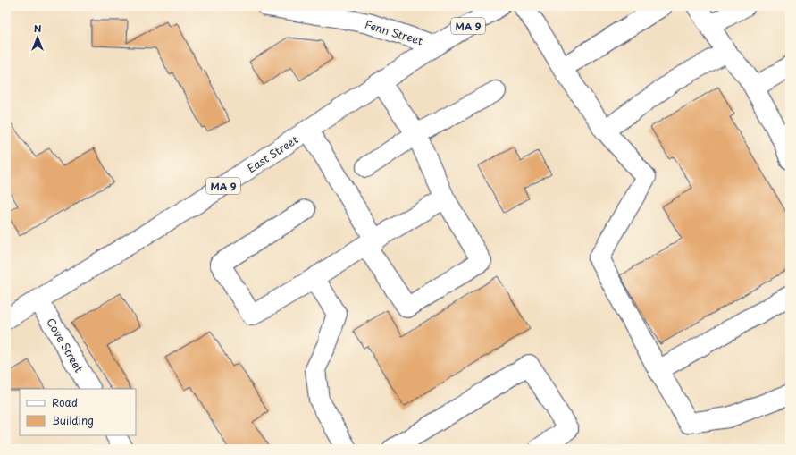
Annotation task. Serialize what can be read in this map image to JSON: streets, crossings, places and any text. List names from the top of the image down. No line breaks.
{"streets":{"main road":["MA 9","Fenn Street","East Street","Cove Street"]},"crossings":[["Fenn Street","East Street"],["East Street","Cove Street"]],"legend":["Road","Building"],"north":"top"}
